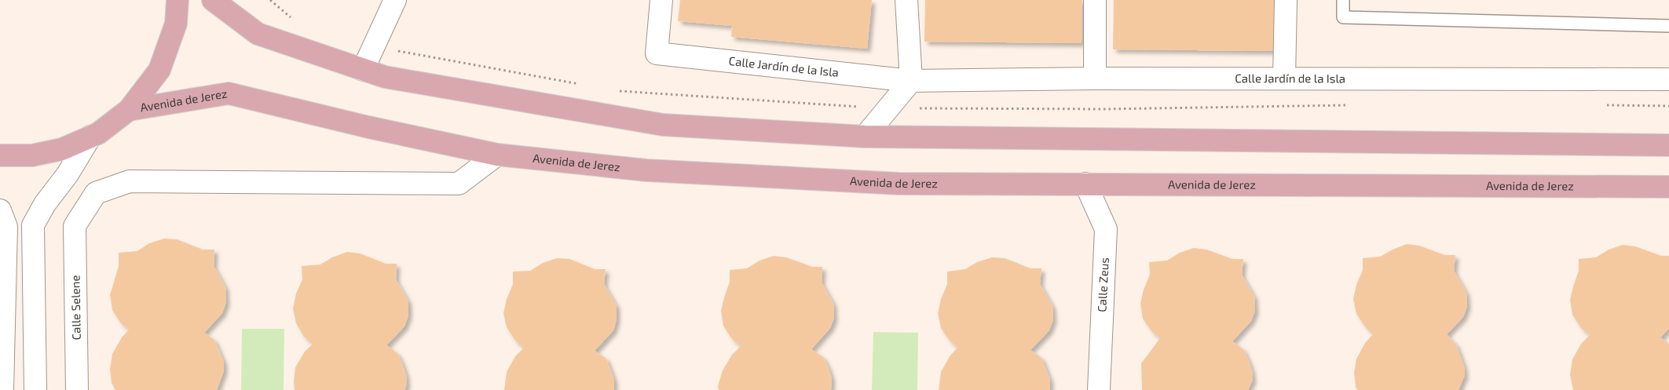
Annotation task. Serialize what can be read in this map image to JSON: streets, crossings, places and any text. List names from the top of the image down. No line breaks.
{"streets":{"main road":["Avenida de Jerez"],"street":["Calle Jardín de la Isla","Calle Zeus","Calle Selene"]},"crossings":[["Avenida de Jerez","Calle Zeus"],["Avenida de Jerez","Calle Selene"]]}
